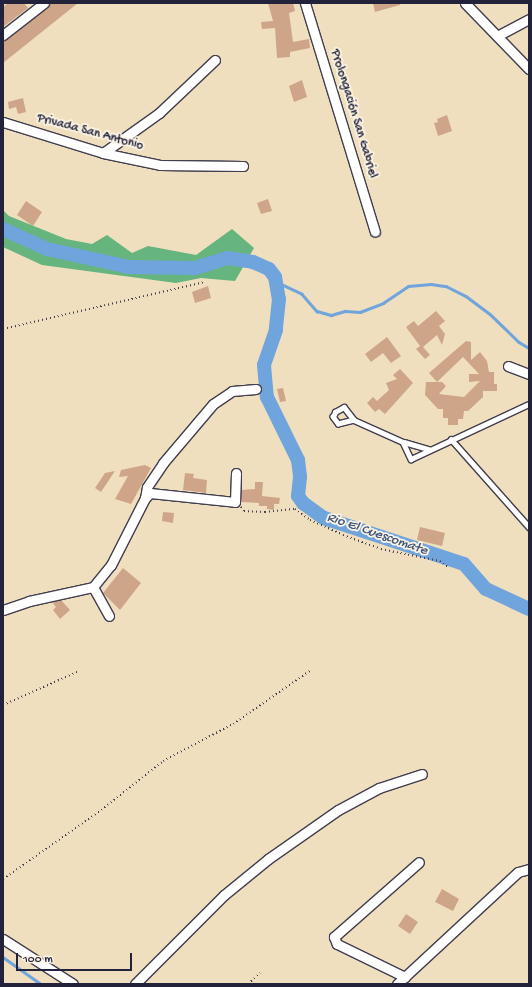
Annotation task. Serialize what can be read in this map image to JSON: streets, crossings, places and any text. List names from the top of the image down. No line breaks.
{"streets":{"street":["Prolongación San Gabriel","Privada San Antonio"]},"water":["Rio El Cuescomate"],"scale_bar":"100 m"}
